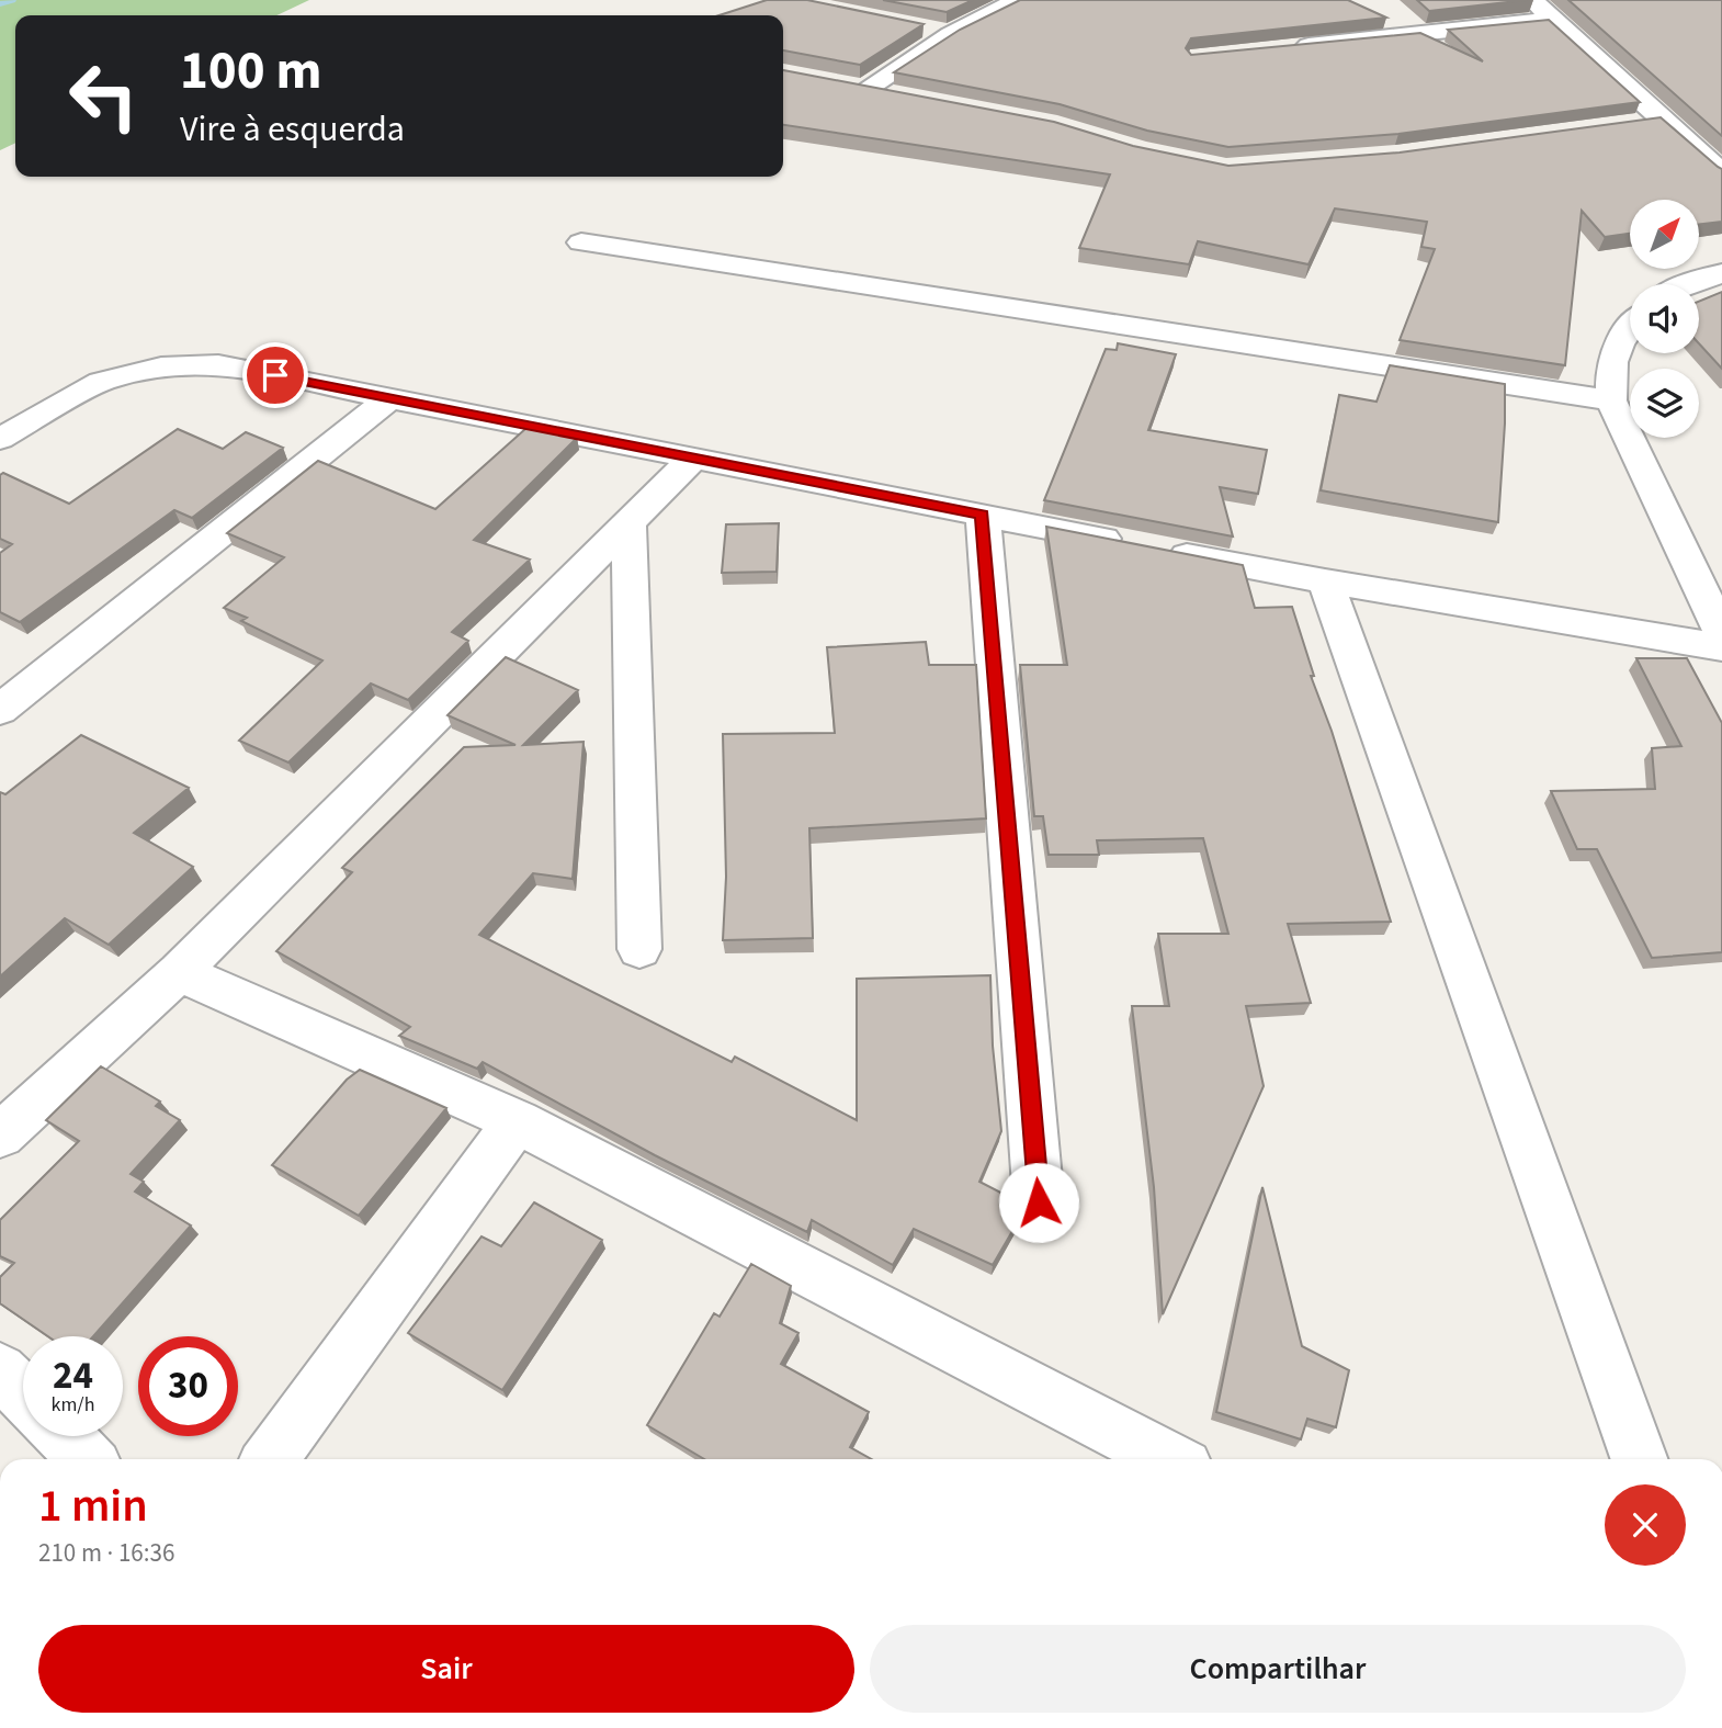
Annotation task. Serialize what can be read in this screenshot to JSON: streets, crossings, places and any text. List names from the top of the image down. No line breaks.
{"north":"top right","page":{"turn":["100 m","Vire à esquerda"],"speed":"24 km/h","limit":"30","heading":["1 min","210 m · 16:36"],"buttons":["Sair","Compartilhar"]}}
